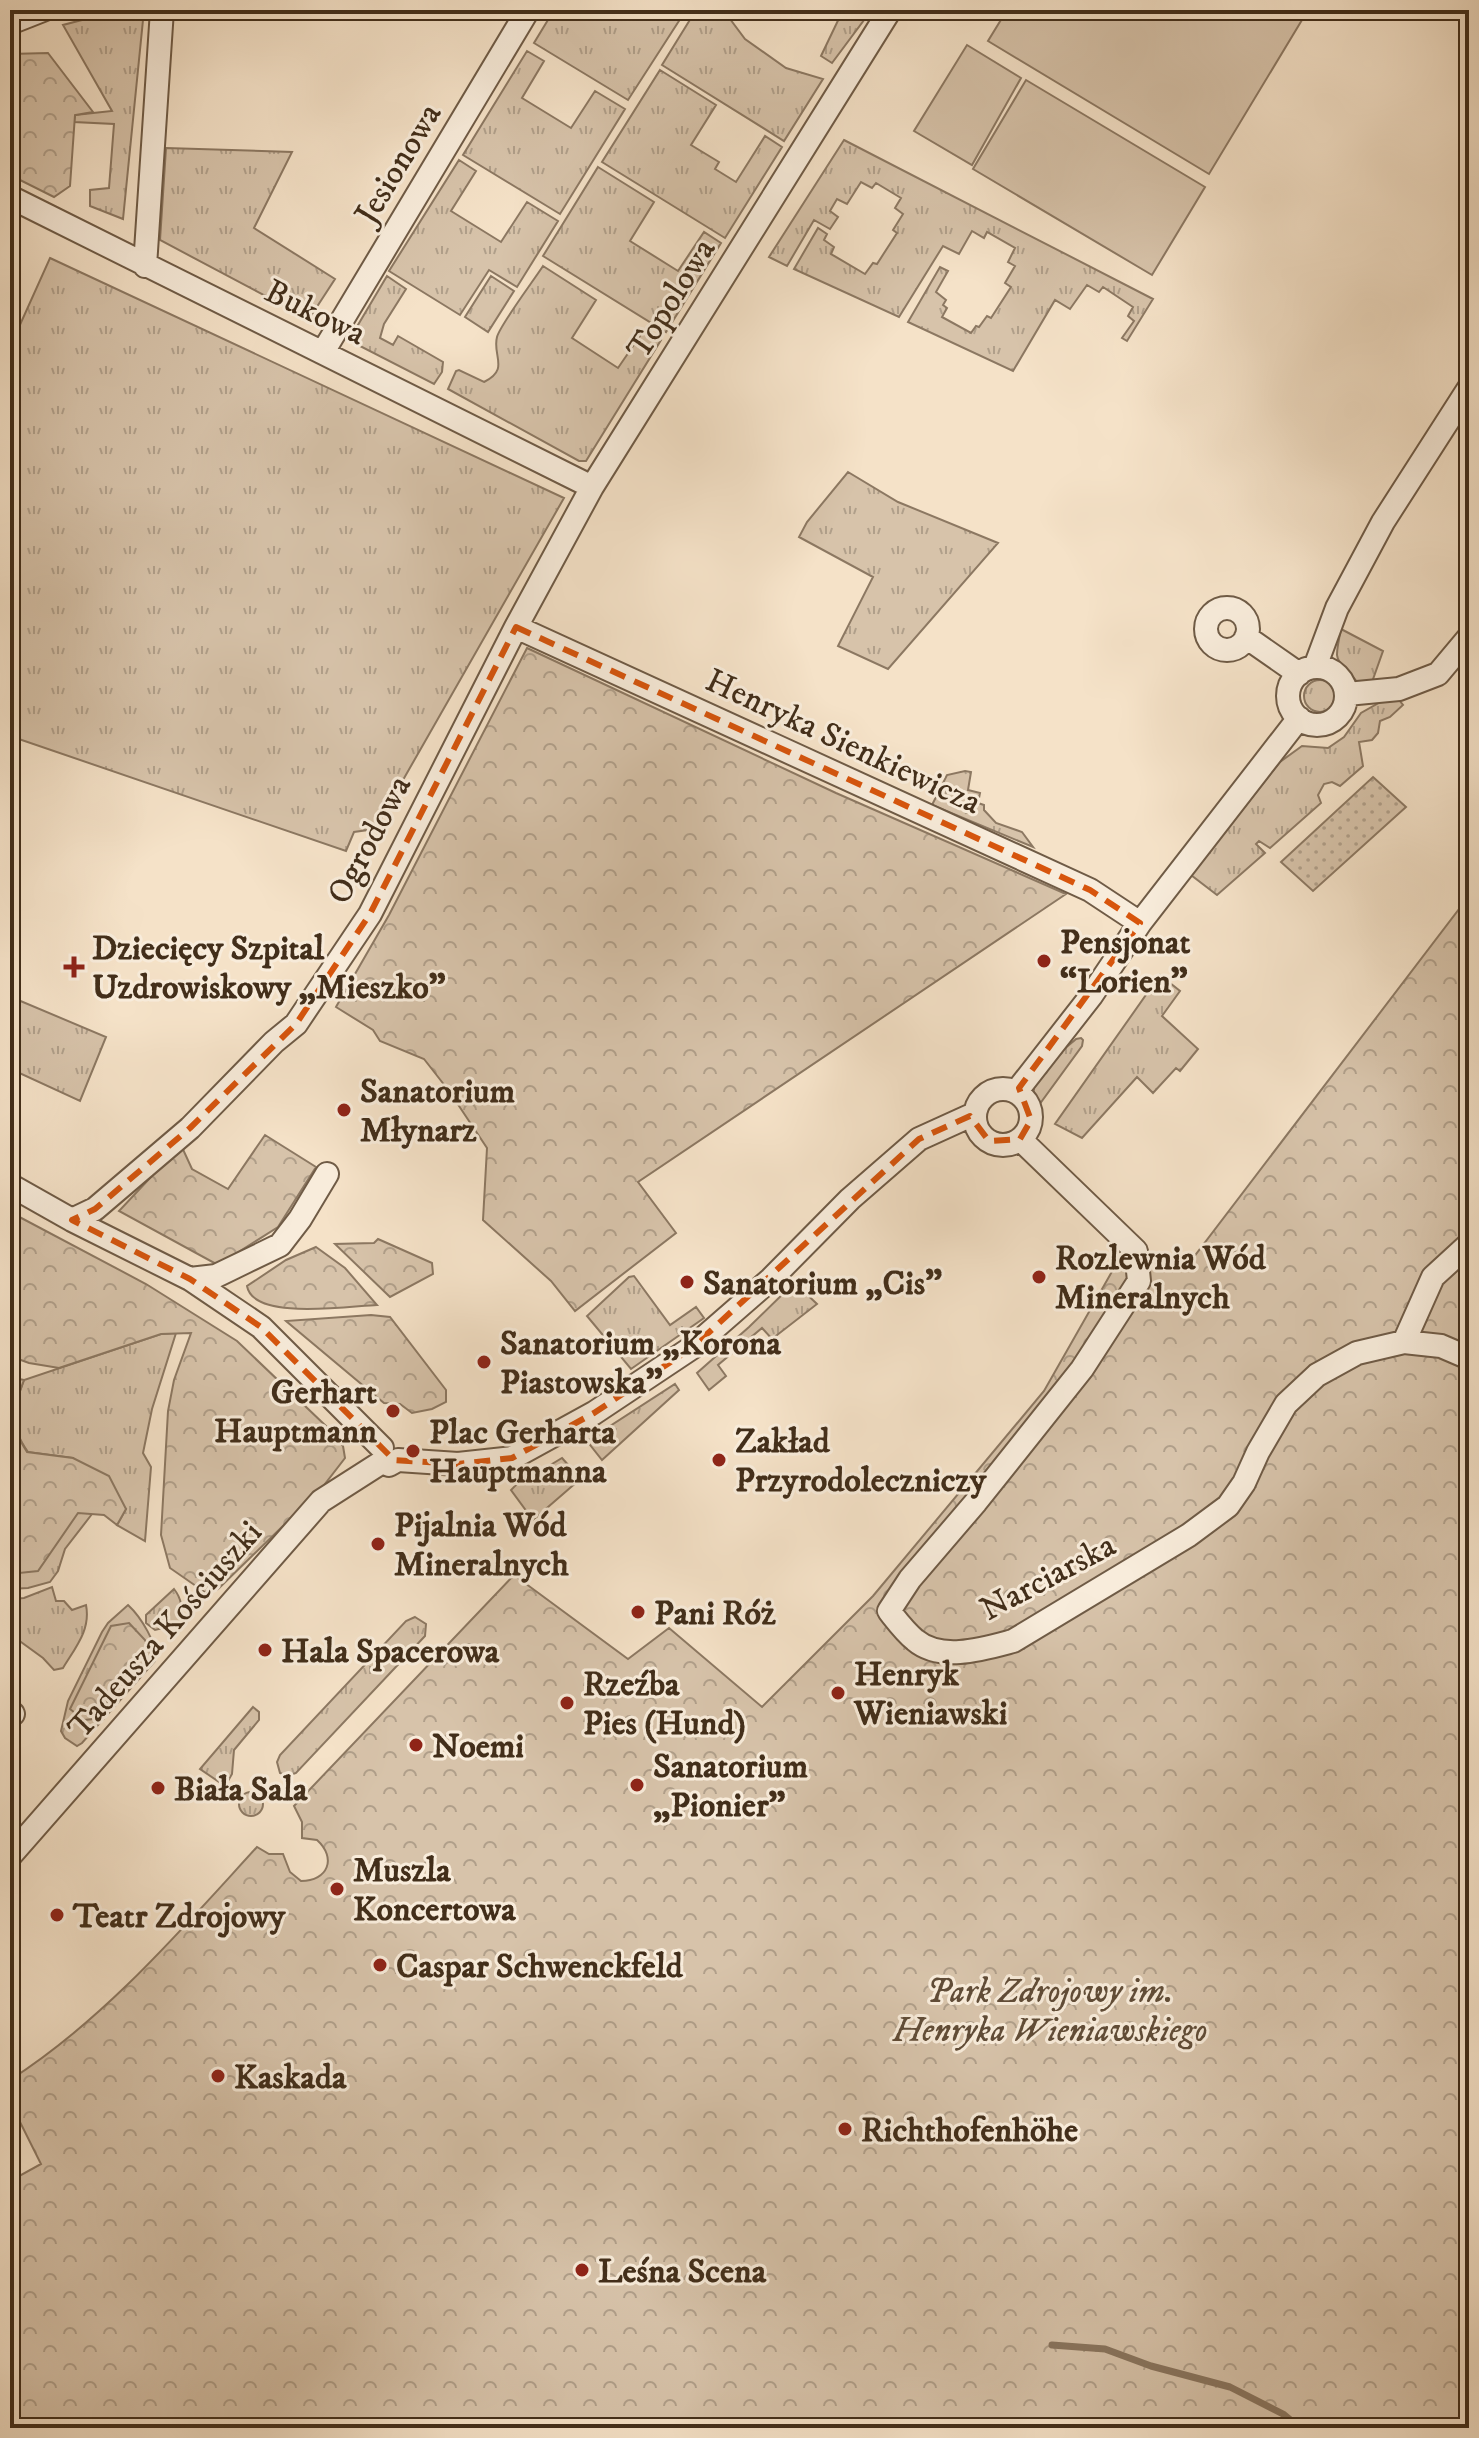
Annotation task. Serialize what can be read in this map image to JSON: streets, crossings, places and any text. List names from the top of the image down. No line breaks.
{"streets":{"street":["Jesionowa","Topolowa","Bukowa","Henryka Sienkiewicza","Ogrodowa","Narciarska","Tadeusza Kościuszki"]},"crossings":[["Jesionowa","Bukowa"],["Topolowa","Bukowa"],["Topolowa","Henryka Sienkiewicza"],["Topolowa","Ogrodowa"],["Henryka Sienkiewicza","Ogrodowa"]],"parks":["Park Zdrojowy im. Henryka Wieniawskiego"],"places":{"other":["Pensjonat “Lorien”","Sanatorium Młynarz","Rozlewnia Wód Mineralnych","Sanatorium „Cis”","Sanatorium „Korona Piastowska”","Gerhart Hauptmann","Plac Gerharta Hauptmanna","Zakład Przyrodoleczniczy","Pijalnia Wód Mineralnych","Pani Róż","Hala Spacerowa","Henryk Wieniawski","Rzeźba Pies (Hund)","Noemi","Sanatorium „Pionier”","Biała Sala","Muszla Koncertowa","Teatr Zdrojowy","Caspar Schwenckfeld","Kaskada","Richthofenhöhe","Leśna Scena"],"health":["Dziecięcy Szpital Uzdrowiskowy „Mieszko”"]}}
